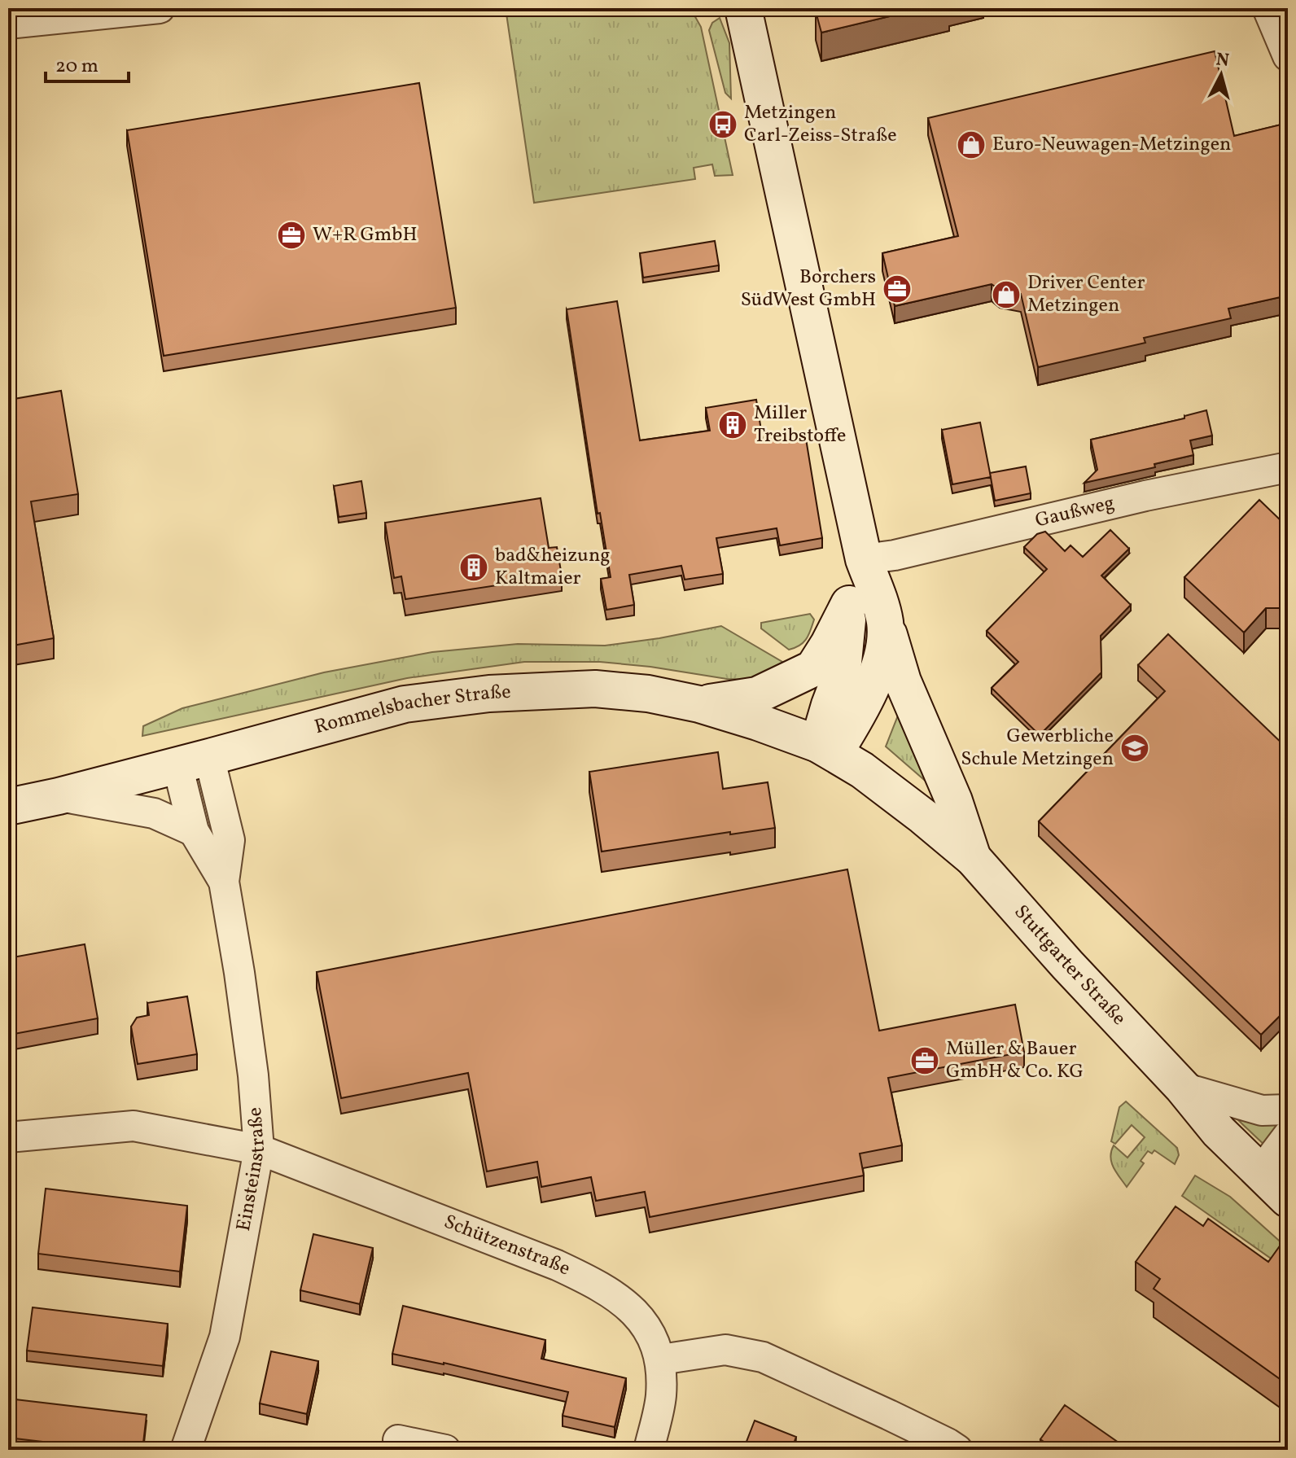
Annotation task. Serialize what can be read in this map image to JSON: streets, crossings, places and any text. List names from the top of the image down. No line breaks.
{"streets":{"street":["Gaußweg","Rommelsbacher Straße","Stuttgarter Straße","Einsteinstraße","Schützenstraße"]},"crossings":[["Rommelsbacher Straße","Stuttgarter Straße"],["Rommelsbacher Straße","Einsteinstraße"],["Einsteinstraße","Schützenstraße"]],"places":{"bus stop":["Metzingen Carl-Zeiss-Straße"],"shop":["Euro-Neuwagen-Metzingen","Driver Center Metzingen"],"office":["W+R GmbH","Borchers SüdWest GmbH","Müller & Bauer GmbH & Co. KG"],"building":["Miller Treibstoffe","bad&heizung Kaltmaier"],"school or university":["Gewerbliche Schule Metzingen"]},"scale_bar":"20 m","north":"top"}
